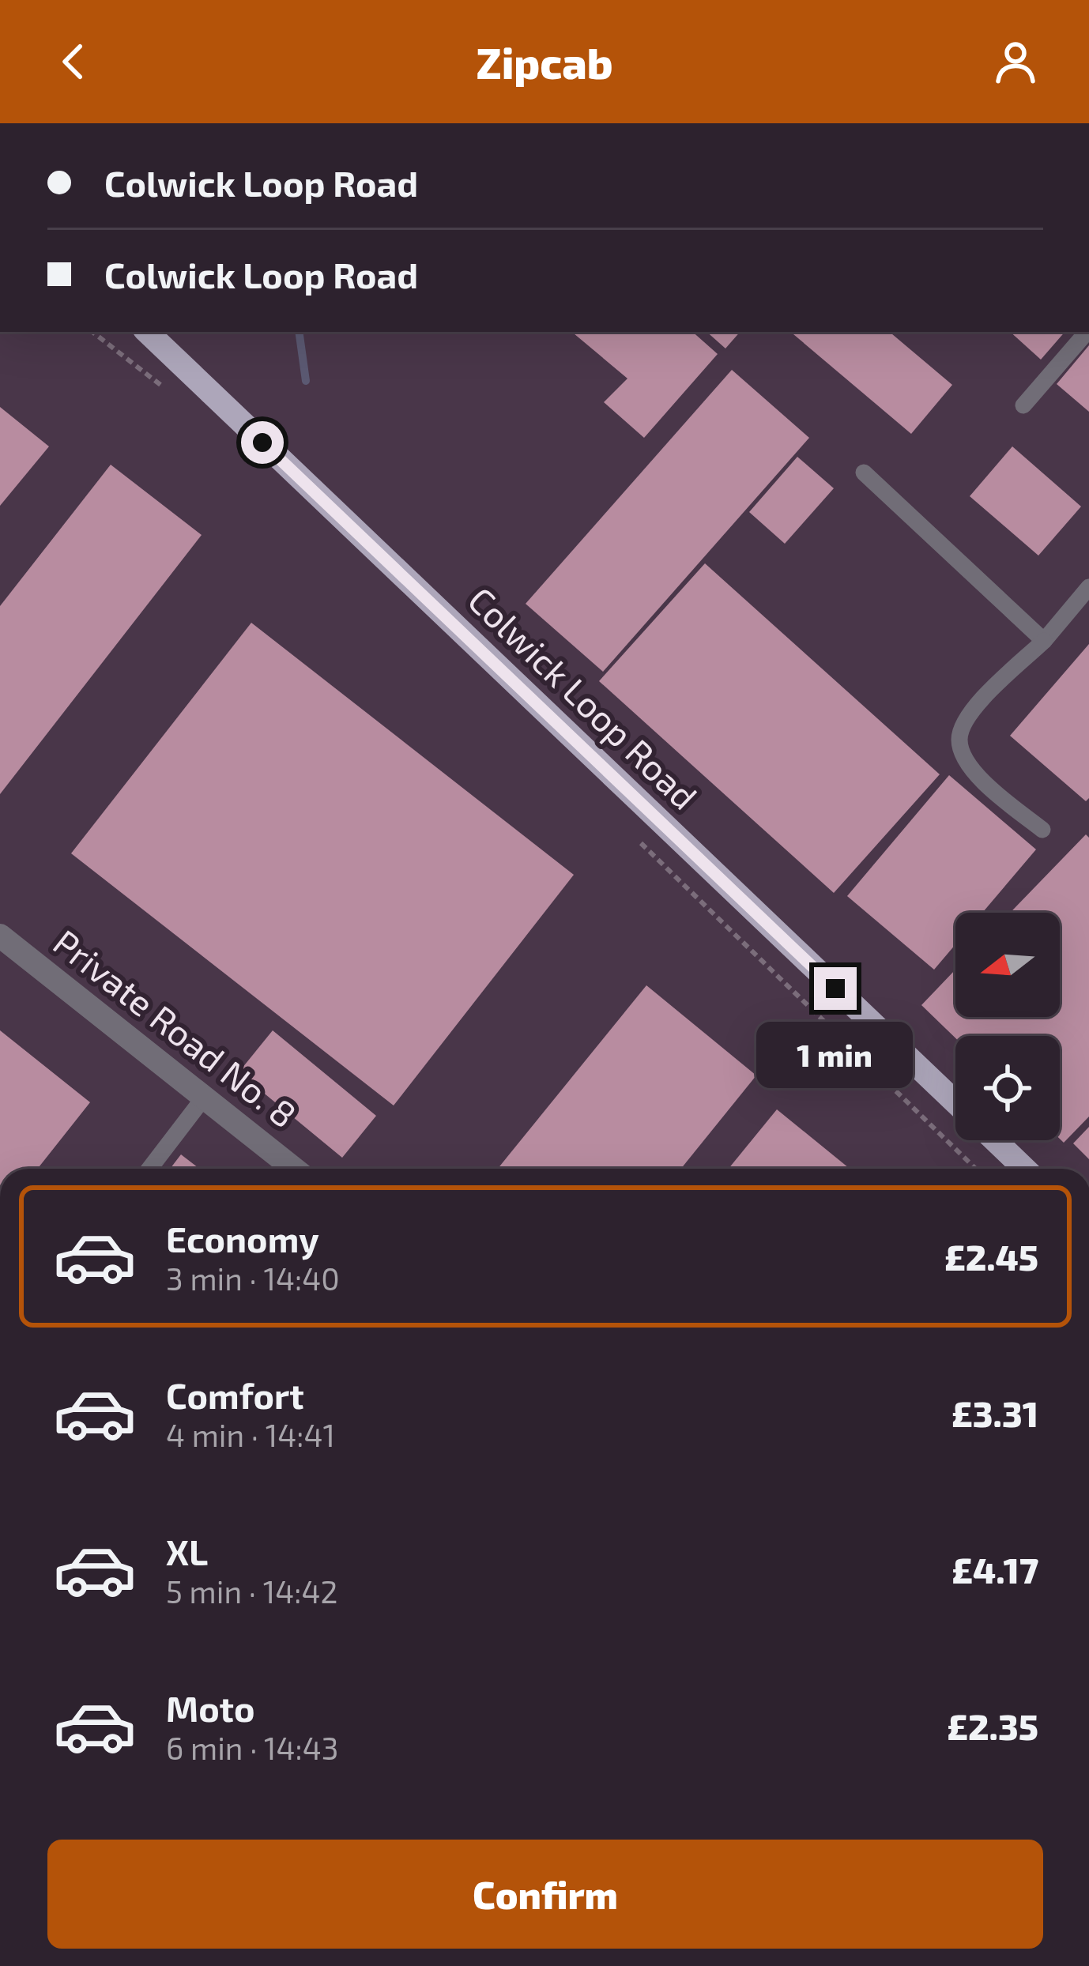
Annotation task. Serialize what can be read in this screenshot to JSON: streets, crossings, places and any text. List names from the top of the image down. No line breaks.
{"streets":{"main road":["Colwick Loop Road"],"street":["Private Road No. 8"]},"north":"left","page":{"header":"Zipcab","banner":["Colwick Loop Road","Colwick Loop Road"],"bubble":"1 min","list":[{"name":"Economy","note":"3 min · 14:40","value":"£2.45"},{"name":"Comfort","note":"4 min · 14:41","value":"£3.31"},{"name":"XL","note":"5 min · 14:42","value":"£4.17"},{"name":"Moto","note":"6 min · 14:43","value":"£2.35"}],"buttons":"Confirm"}}
